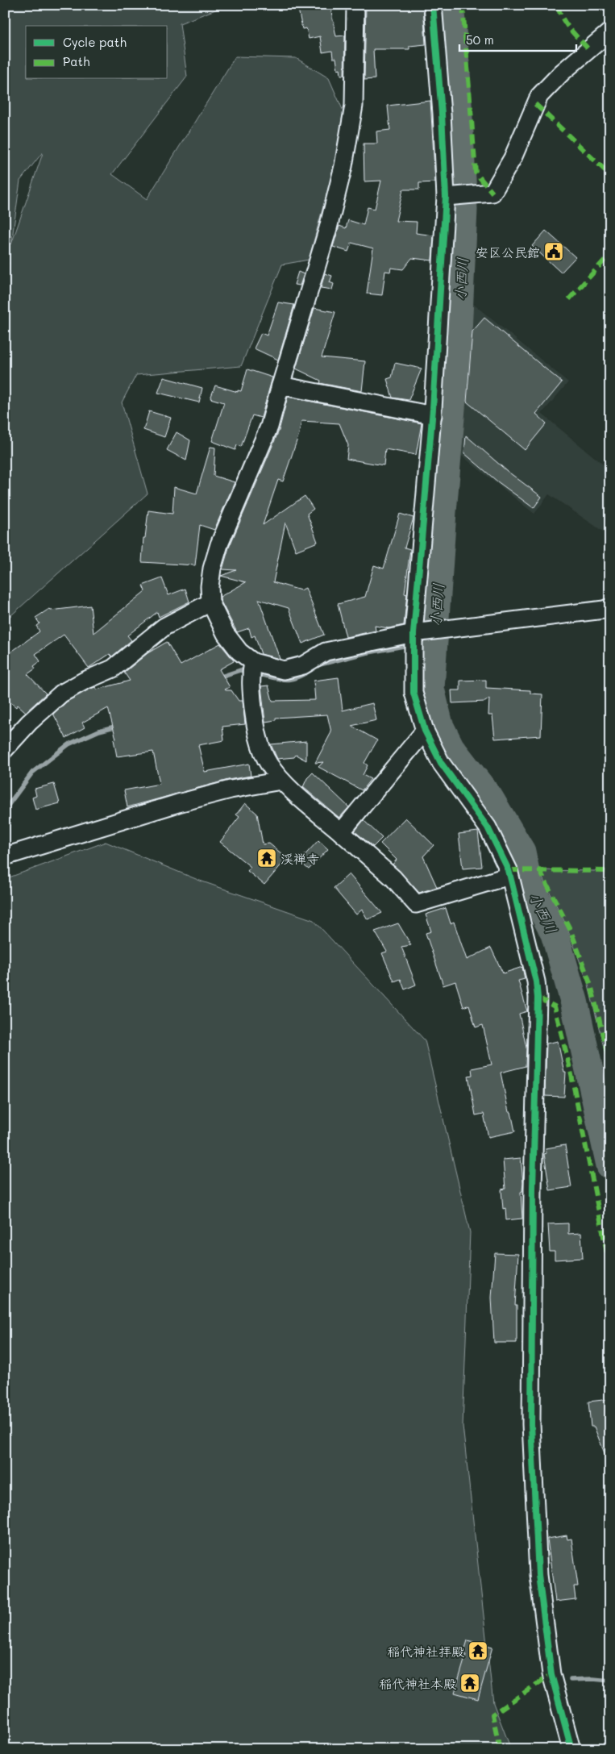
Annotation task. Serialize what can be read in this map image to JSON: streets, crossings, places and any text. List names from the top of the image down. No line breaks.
{"water":["小西川"],"places":{"public building":["安区公民館"],"temple":["渓禅寺","稲代神社拝殿","稲代神社本殿"]},"legend":["Cycle path","Path"],"scale_bar":"50 m"}
